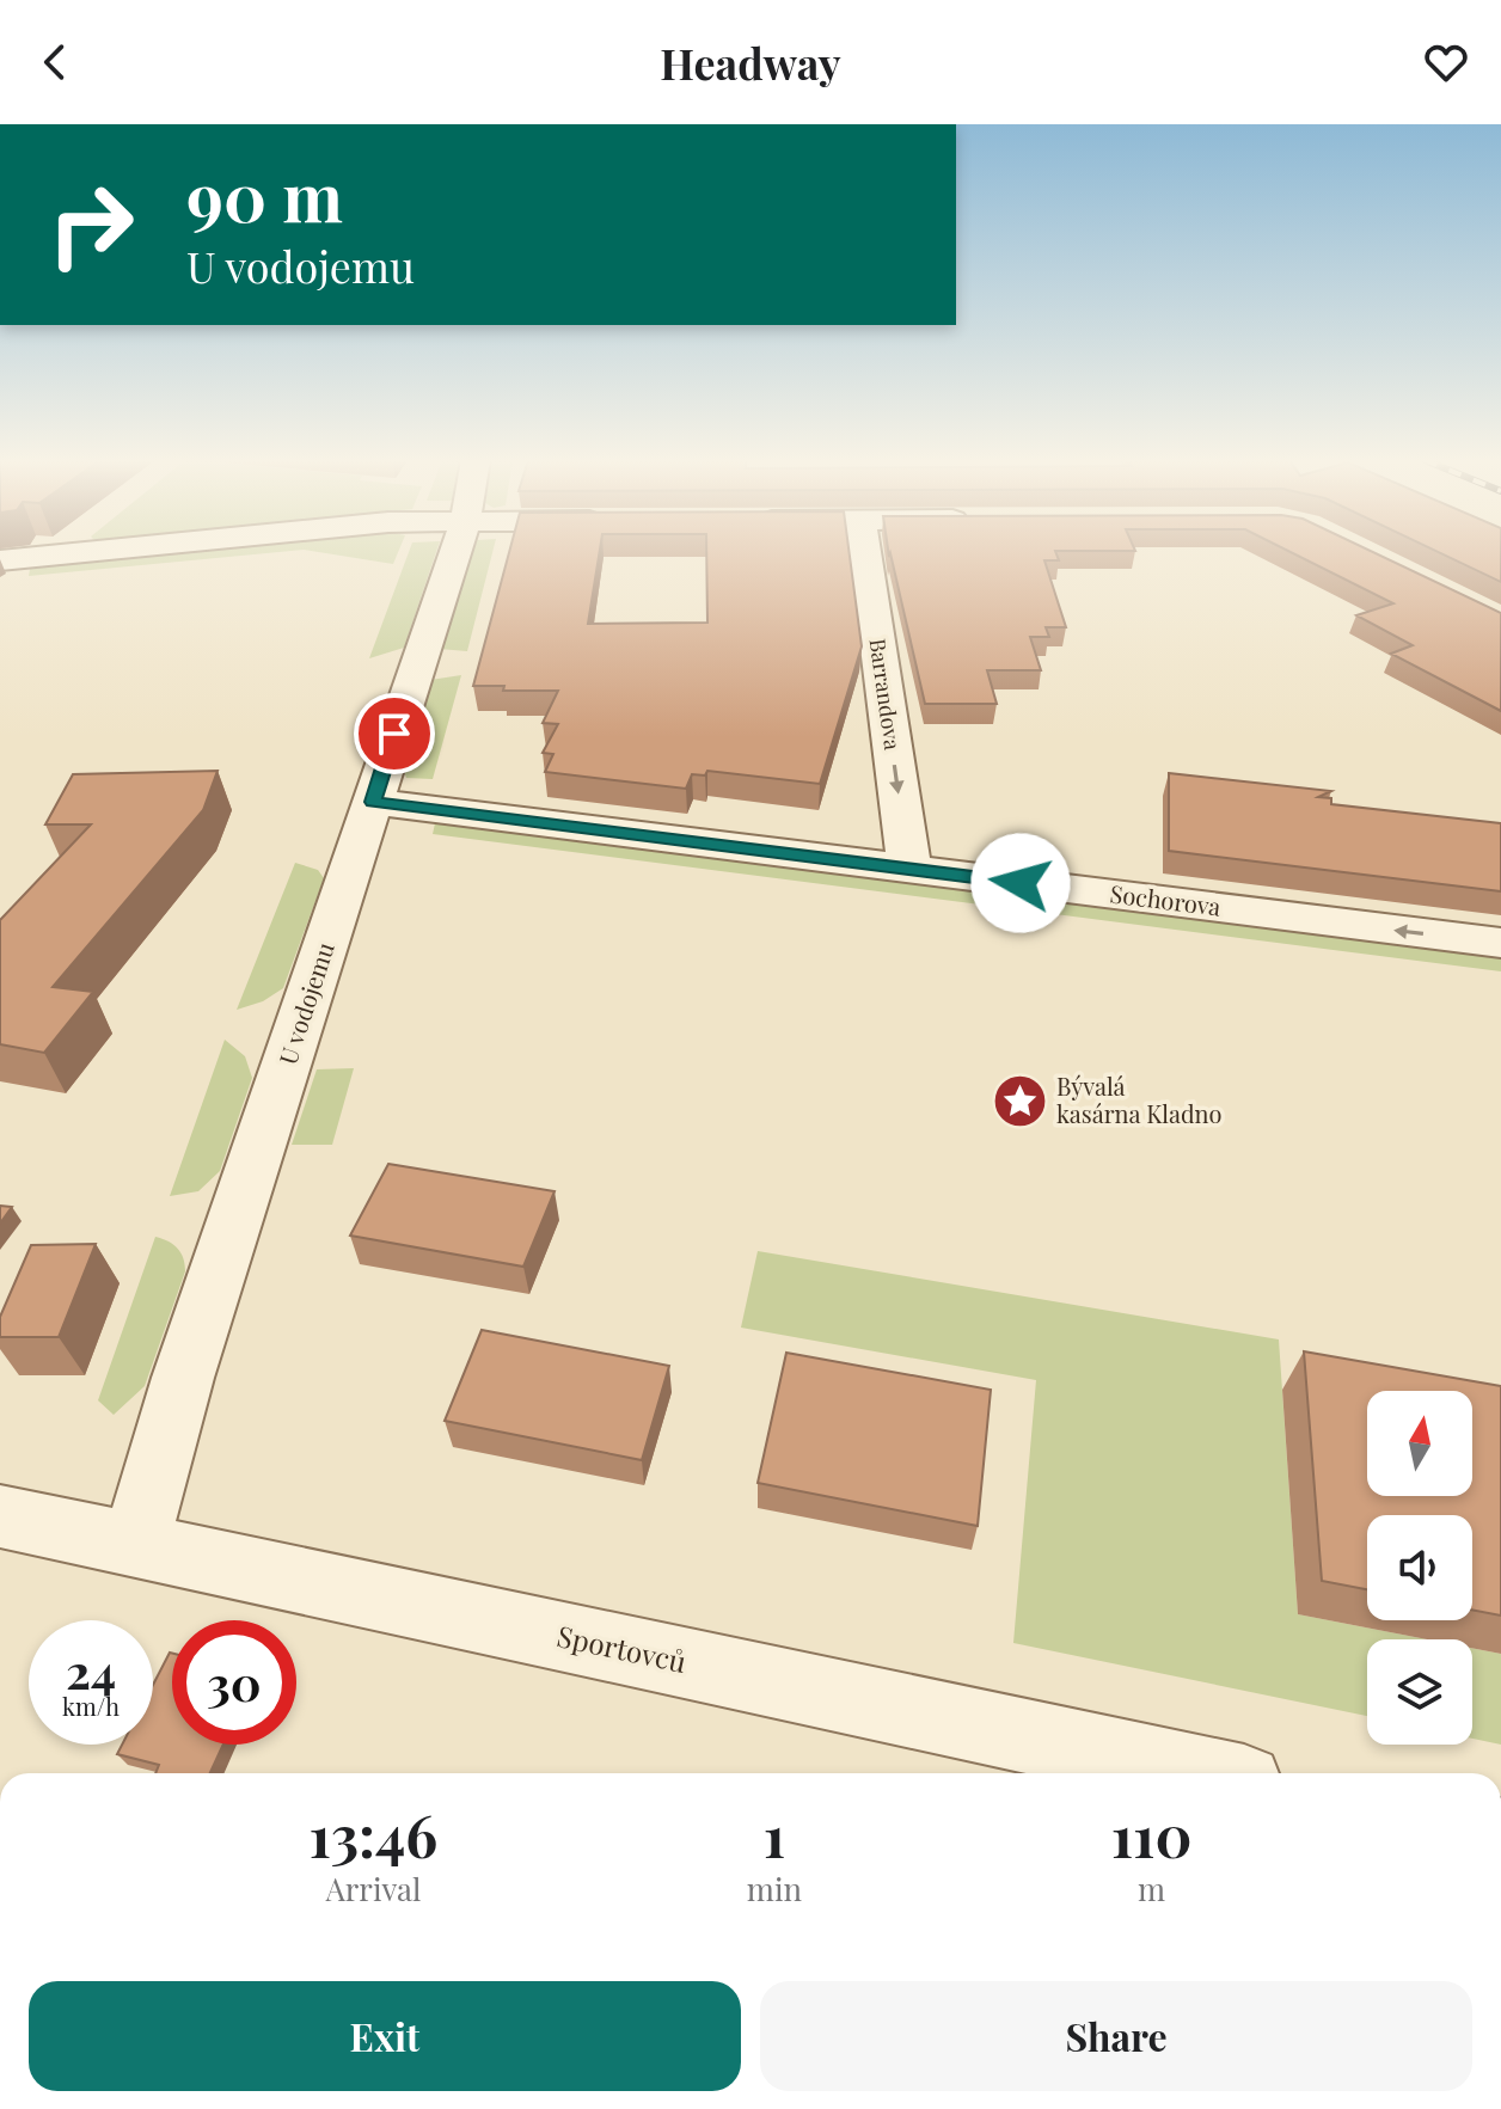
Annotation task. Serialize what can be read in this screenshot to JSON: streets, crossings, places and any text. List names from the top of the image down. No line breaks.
{"streets":{"street":["Barrandova","Sochorova","U vodojemu","Sportovců"]},"crossings":[["Barrandova","Sochorova"],["Sochorova","U vodojemu"],["U vodojemu","Sportovců"]],"one_way":["Barrandova","Sochorova"],"places":{"place":["Bývalá kasárna Kladno"]},"north":"top","page":{"header":"Headway","turn":["90 m","U vodojemu"],"speed":"24 km/h","limit":"30","eta":["13:46","Arrival","1","min","110","m"],"buttons":["Exit","Share"]}}
